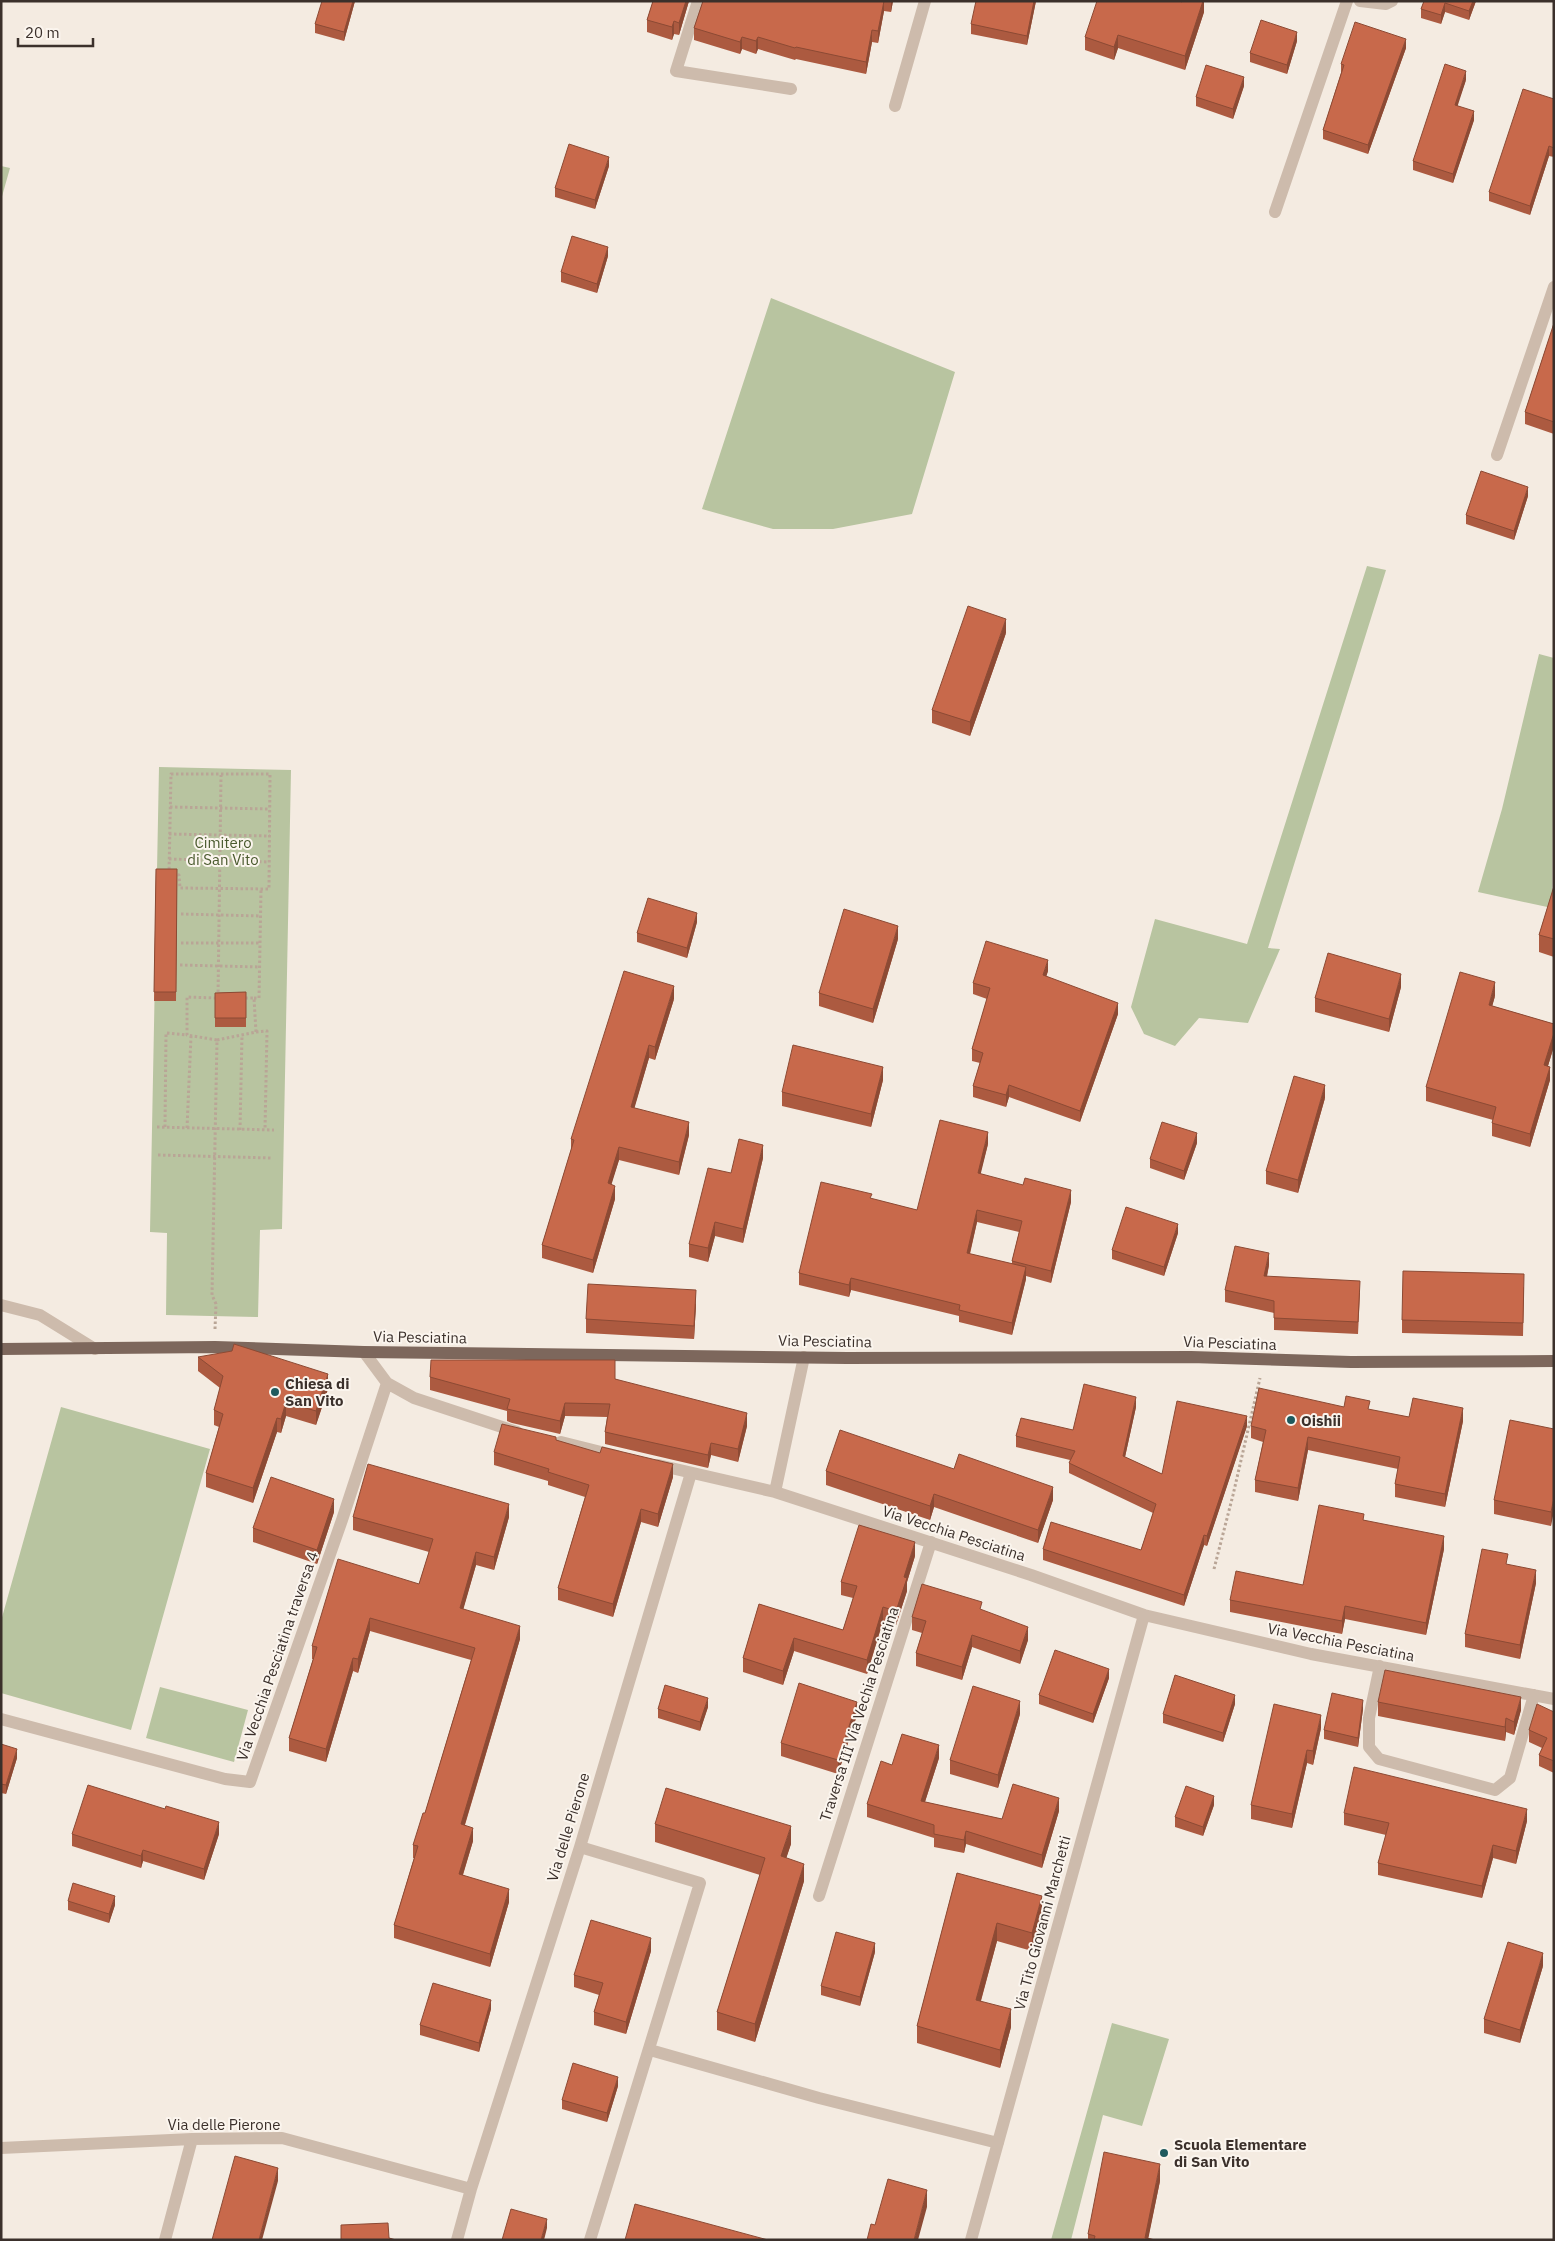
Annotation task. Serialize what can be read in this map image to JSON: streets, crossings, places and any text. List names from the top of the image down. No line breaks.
{"streets":{"main road":["Via Pesciatina"],"street":["Via Vecchia Pesciatina","Via Vecchia Pesciatina traversa 4","Traversa III Via Vechia Pesciatina","Via delle Pierone","Via Tito Giovanni Marchetti"]},"crossings":[["Via Vecchia Pesciatina","Traversa III Via Vechia Pesciatina"],["Via Vecchia Pesciatina","Via delle Pierone"],["Via Vecchia Pesciatina","Via Tito Giovanni Marchetti"]],"parks":["Cimitero di San Vito"],"places":["Chiesa di San Vito","Oishii","Scuola Elementare di San Vito"],"scale_bar":"20 m"}
